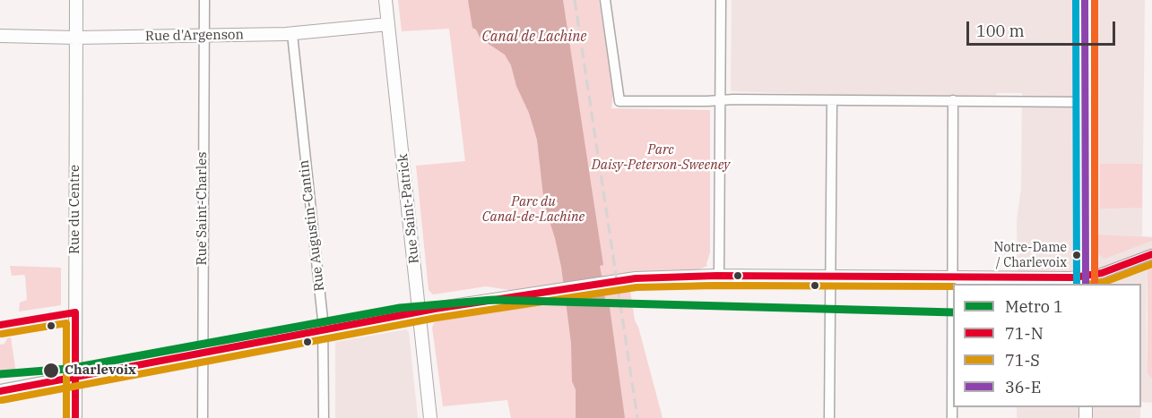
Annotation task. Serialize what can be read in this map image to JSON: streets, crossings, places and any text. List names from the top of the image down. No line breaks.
{"streets":{"street":["Rue d'Argenson","Rue Saint-Charles","Rue Saint-Patrick","Rue du Centre","Rue Augustin-Cantin"]},"crossings":[["Rue d'Argenson","Rue Saint-Charles"],["Rue d'Argenson","Rue Saint-Patrick"],["Rue d'Argenson","Rue du Centre"],["Rue d'Argenson","Rue Augustin-Cantin"]],"water":["Canal de Lachine"],"parks":["Parc Daisy-Peterson-Sweeney","Parc du Canal-de-Lachine"],"places":["Notre-Dame / Charlevoix","Charlevoix"],"lines":["transit line 36-E","transit line 71-N","transit line 71-S","metro line 1"],"legend":["Metro 1","71-N","71-S","36-E"],"scale_bar":"100 m"}
